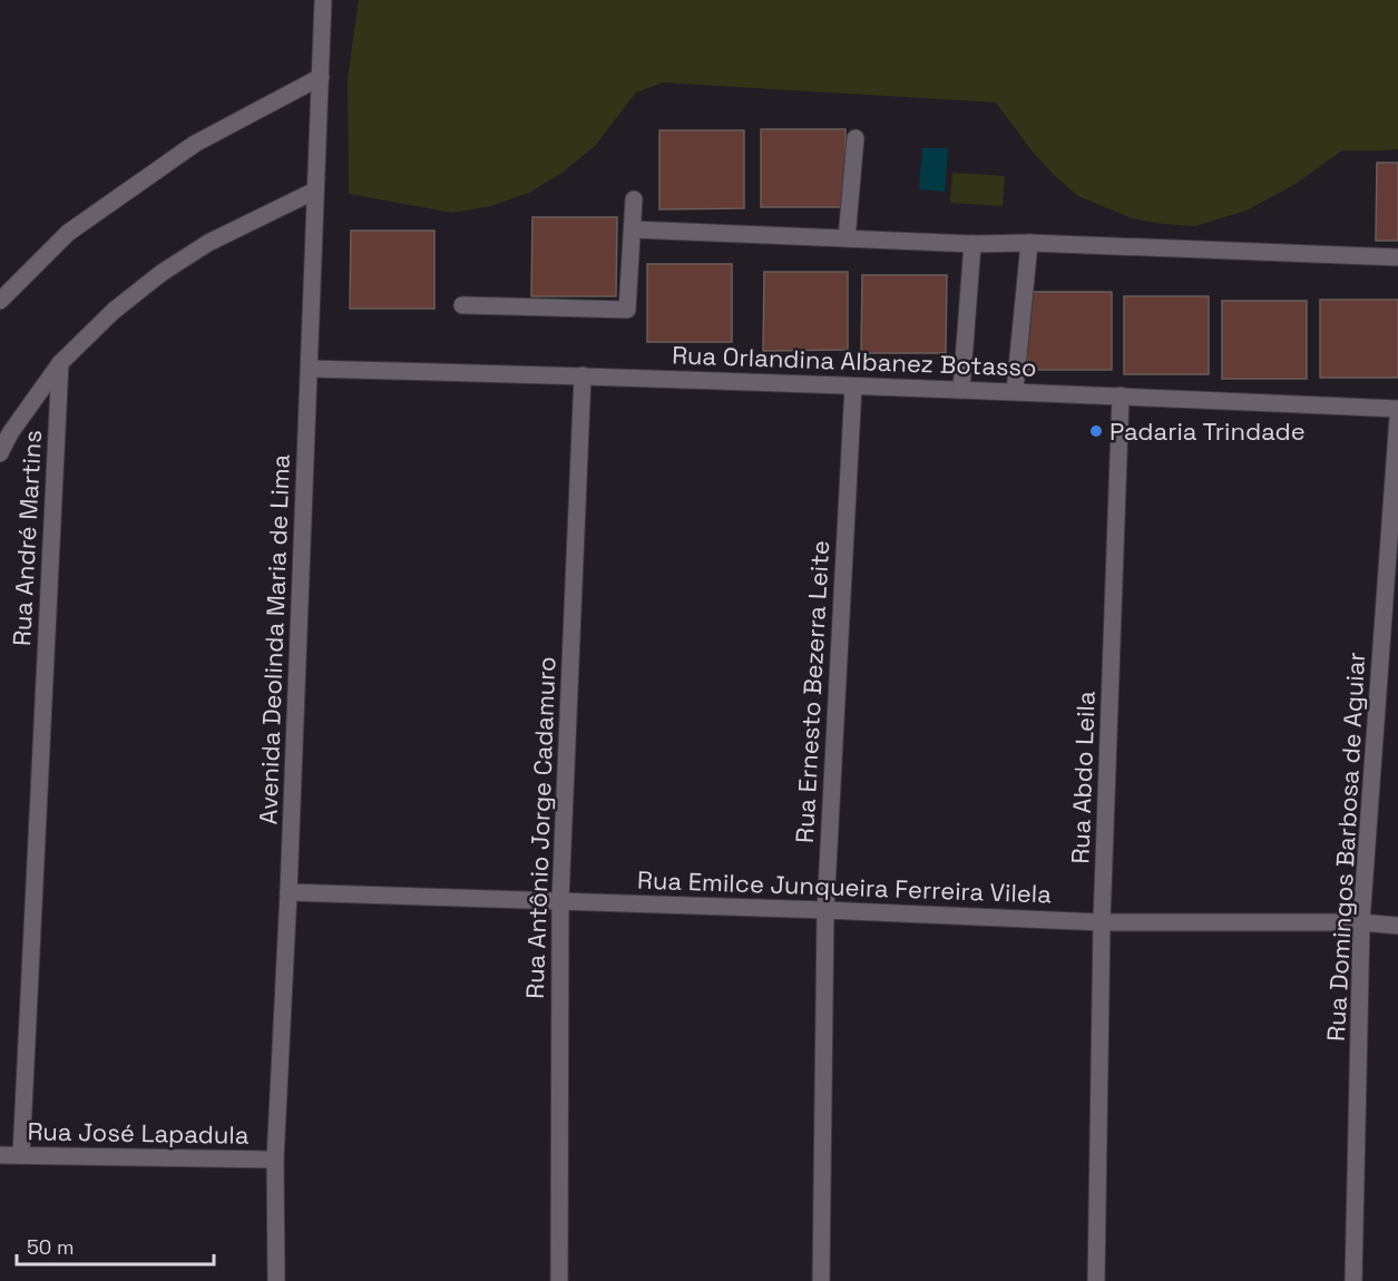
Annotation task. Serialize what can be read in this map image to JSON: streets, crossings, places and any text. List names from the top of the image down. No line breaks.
{"streets":{"street":["Rua Orlandina Albanez Botasso","Rua André Martins","Avenida Deolinda Maria de Lima","Rua Ernesto Bezerra Leite","Rua Abdo Leila","Rua Antônio Jorge Cadamuro","Rua Domingos Barbosa de Aguiar","Rua Emilce Junqueira Ferreira Vilela","Rua José Lapadula"]},"crossings":[["Rua Orlandina Albanez Botasso","Avenida Deolinda Maria de Lima"],["Rua Orlandina Albanez Botasso","Rua Ernesto Bezerra Leite"],["Rua Orlandina Albanez Botasso","Rua Abdo Leila"],["Rua Orlandina Albanez Botasso","Rua Antônio Jorge Cadamuro"],["Rua André Martins","Rua José Lapadula"],["Avenida Deolinda Maria de Lima","Rua Emilce Junqueira Ferreira Vilela"],["Avenida Deolinda Maria de Lima","Rua José Lapadula"],["Rua Ernesto Bezerra Leite","Rua Emilce Junqueira Ferreira Vilela"],["Rua Abdo Leila","Rua Emilce Junqueira Ferreira Vilela"],["Rua Antônio Jorge Cadamuro","Rua Emilce Junqueira Ferreira Vilela"],["Rua Domingos Barbosa de Aguiar","Rua Emilce Junqueira Ferreira Vilela"]],"places":["Padaria Trindade"],"scale_bar":"50 m"}
